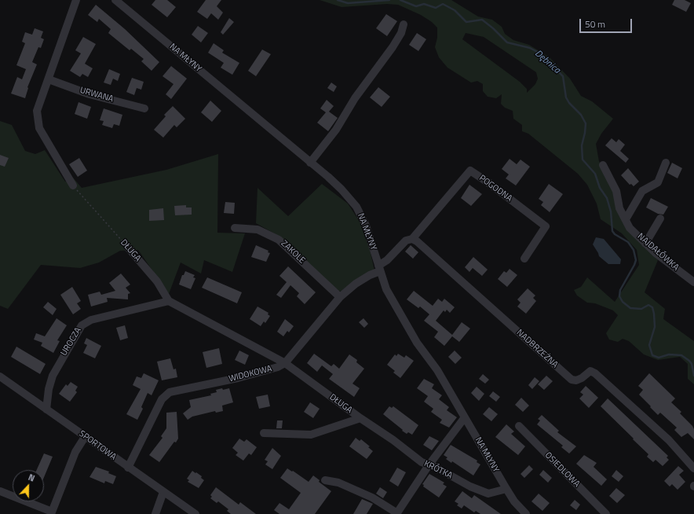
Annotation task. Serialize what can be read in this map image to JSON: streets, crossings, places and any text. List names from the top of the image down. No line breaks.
{"streets":{"street":["NA MŁYNY","URWANA","POGODNA","DŁUGA","ZAKOLE","NAJDAŁÓWKA","UROCZA","NADBRZEŻNA","WIDOKOWA","SPORTOWA","KRÓTKA","OSIEDLOWA"]},"crossings":[["NA MŁYNY","WIDOKOWA"],["NA MŁYNY","KRÓTKA"],["POGODNA","NADBRZEŻNA"],["DŁUGA","UROCZA"],["DŁUGA","WIDOKOWA"],["DŁUGA","KRÓTKA"],["ZAKOLE","WIDOKOWA"],["UROCZA","SPORTOWA"],["WIDOKOWA","SPORTOWA"]],"water":["Dębnica"],"scale_bar":"50 m","north":"top"}
